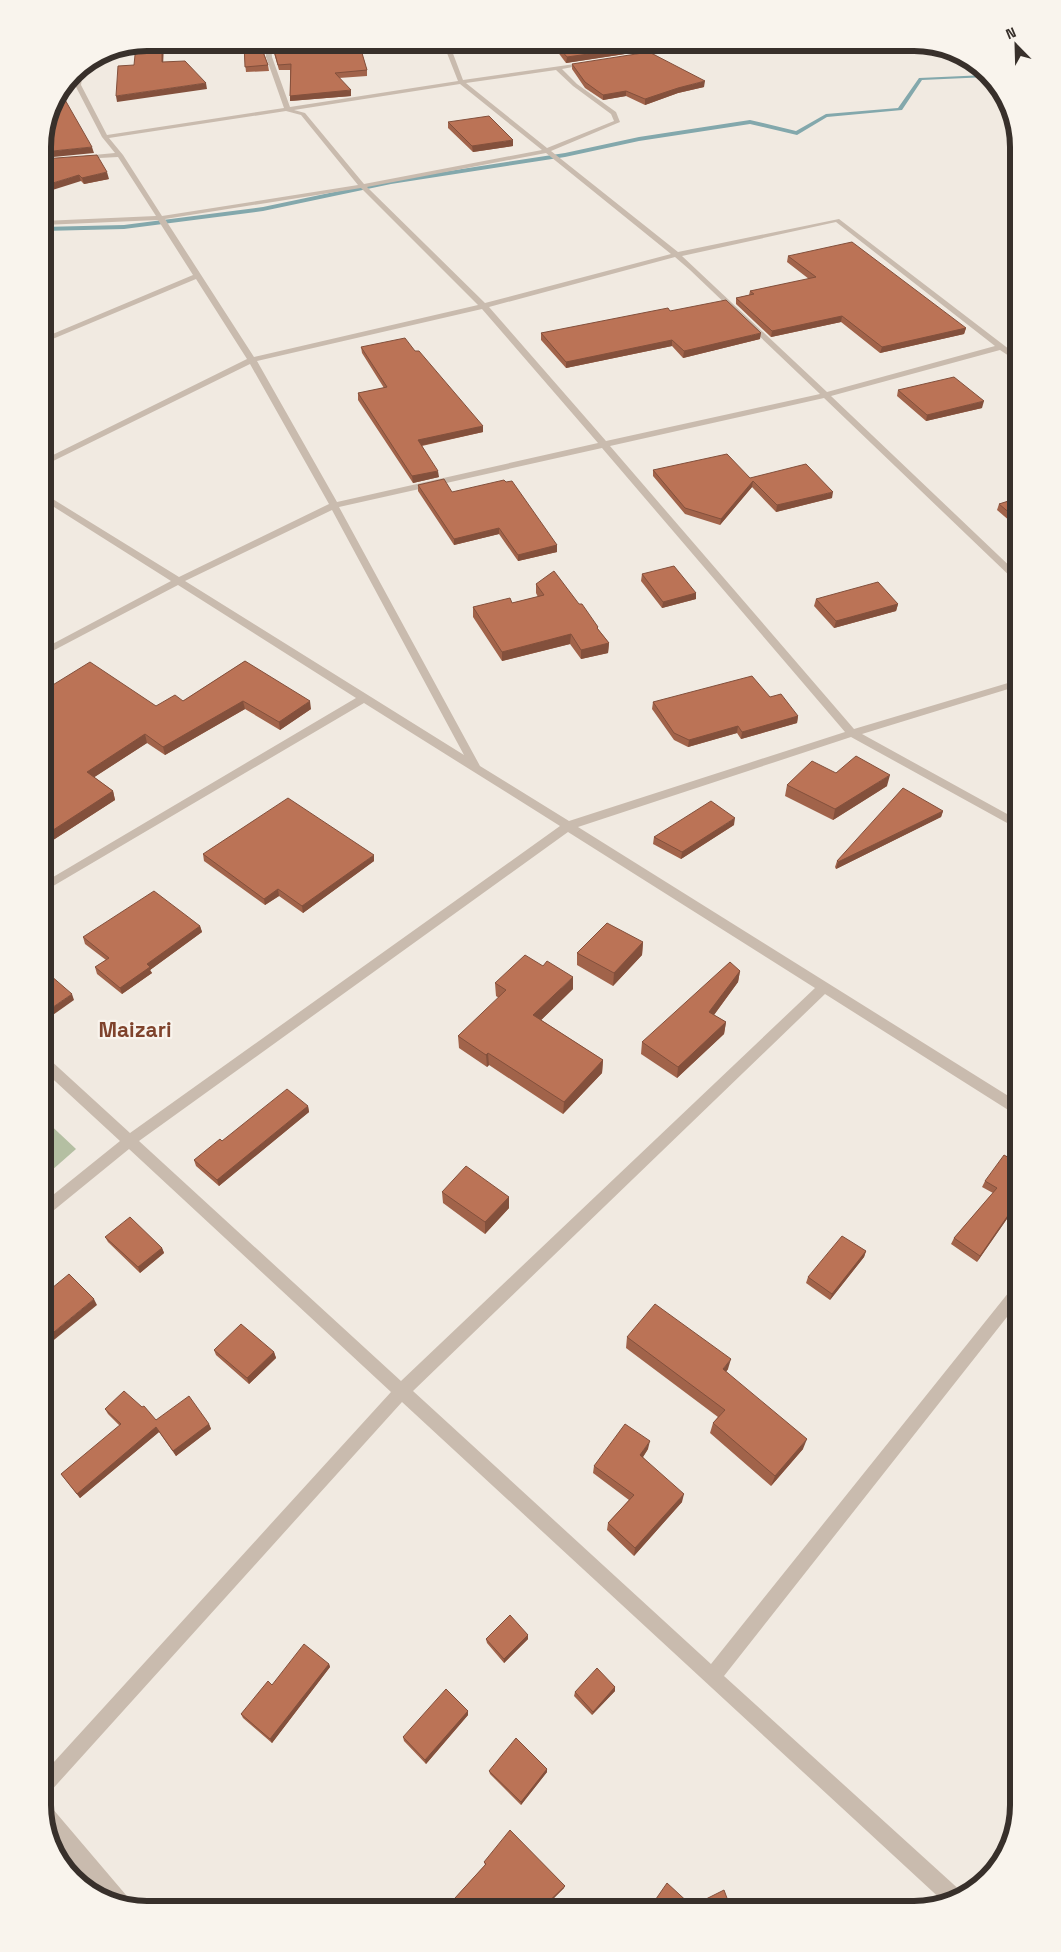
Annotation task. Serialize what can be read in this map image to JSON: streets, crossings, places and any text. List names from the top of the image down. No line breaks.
{"districts":["Maizari"],"north":"top left"}
